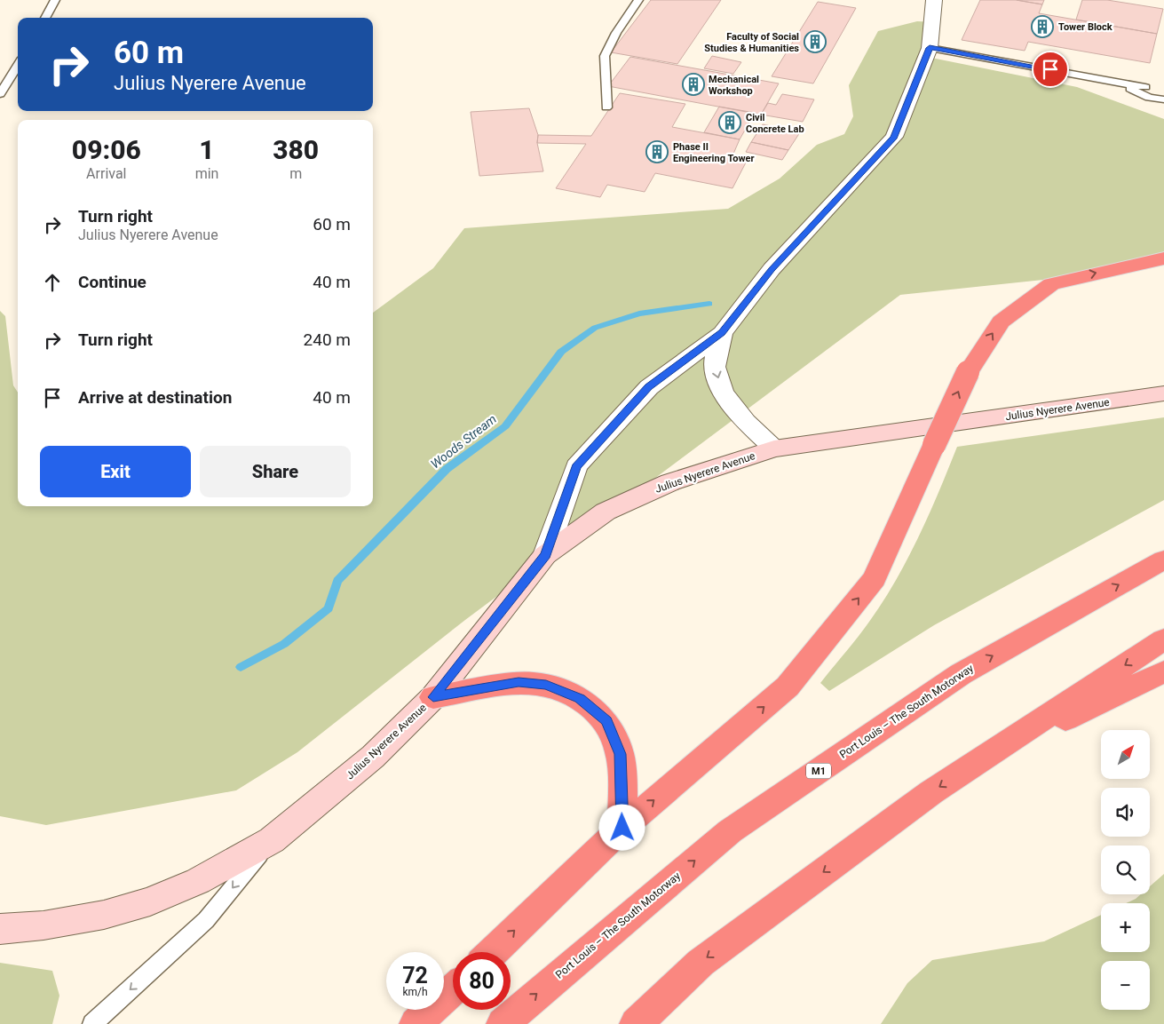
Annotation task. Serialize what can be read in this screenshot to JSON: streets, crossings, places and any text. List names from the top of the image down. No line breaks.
{"streets":{"highway":["Port Louis – The South Motorway","M1"],"main road":["Julius Nyerere Avenue"]},"water":["Woods Stream"],"places":{"building":["Tower Block","Faculty of Social Studies & Humanities","Mechanical Workshop","Civil Concrete Lab","Phase II Engineering Tower"]},"north":"top right","page":{"turn":["60 m","Julius Nyerere Avenue"],"eta":["09:06","Arrival","1","min","380","m"],"list":[{"name":"Turn right","note":"Julius Nyerere Avenue","value":"60 m"},{"name":"Continue","value":"40 m"},{"name":"Turn right","value":"240 m"},{"name":"Arrive at destination","value":"40 m"}],"buttons":["Exit","Share"],"map_buttons":["+","−"],"speed":"72 km/h","limit":"80"}}
